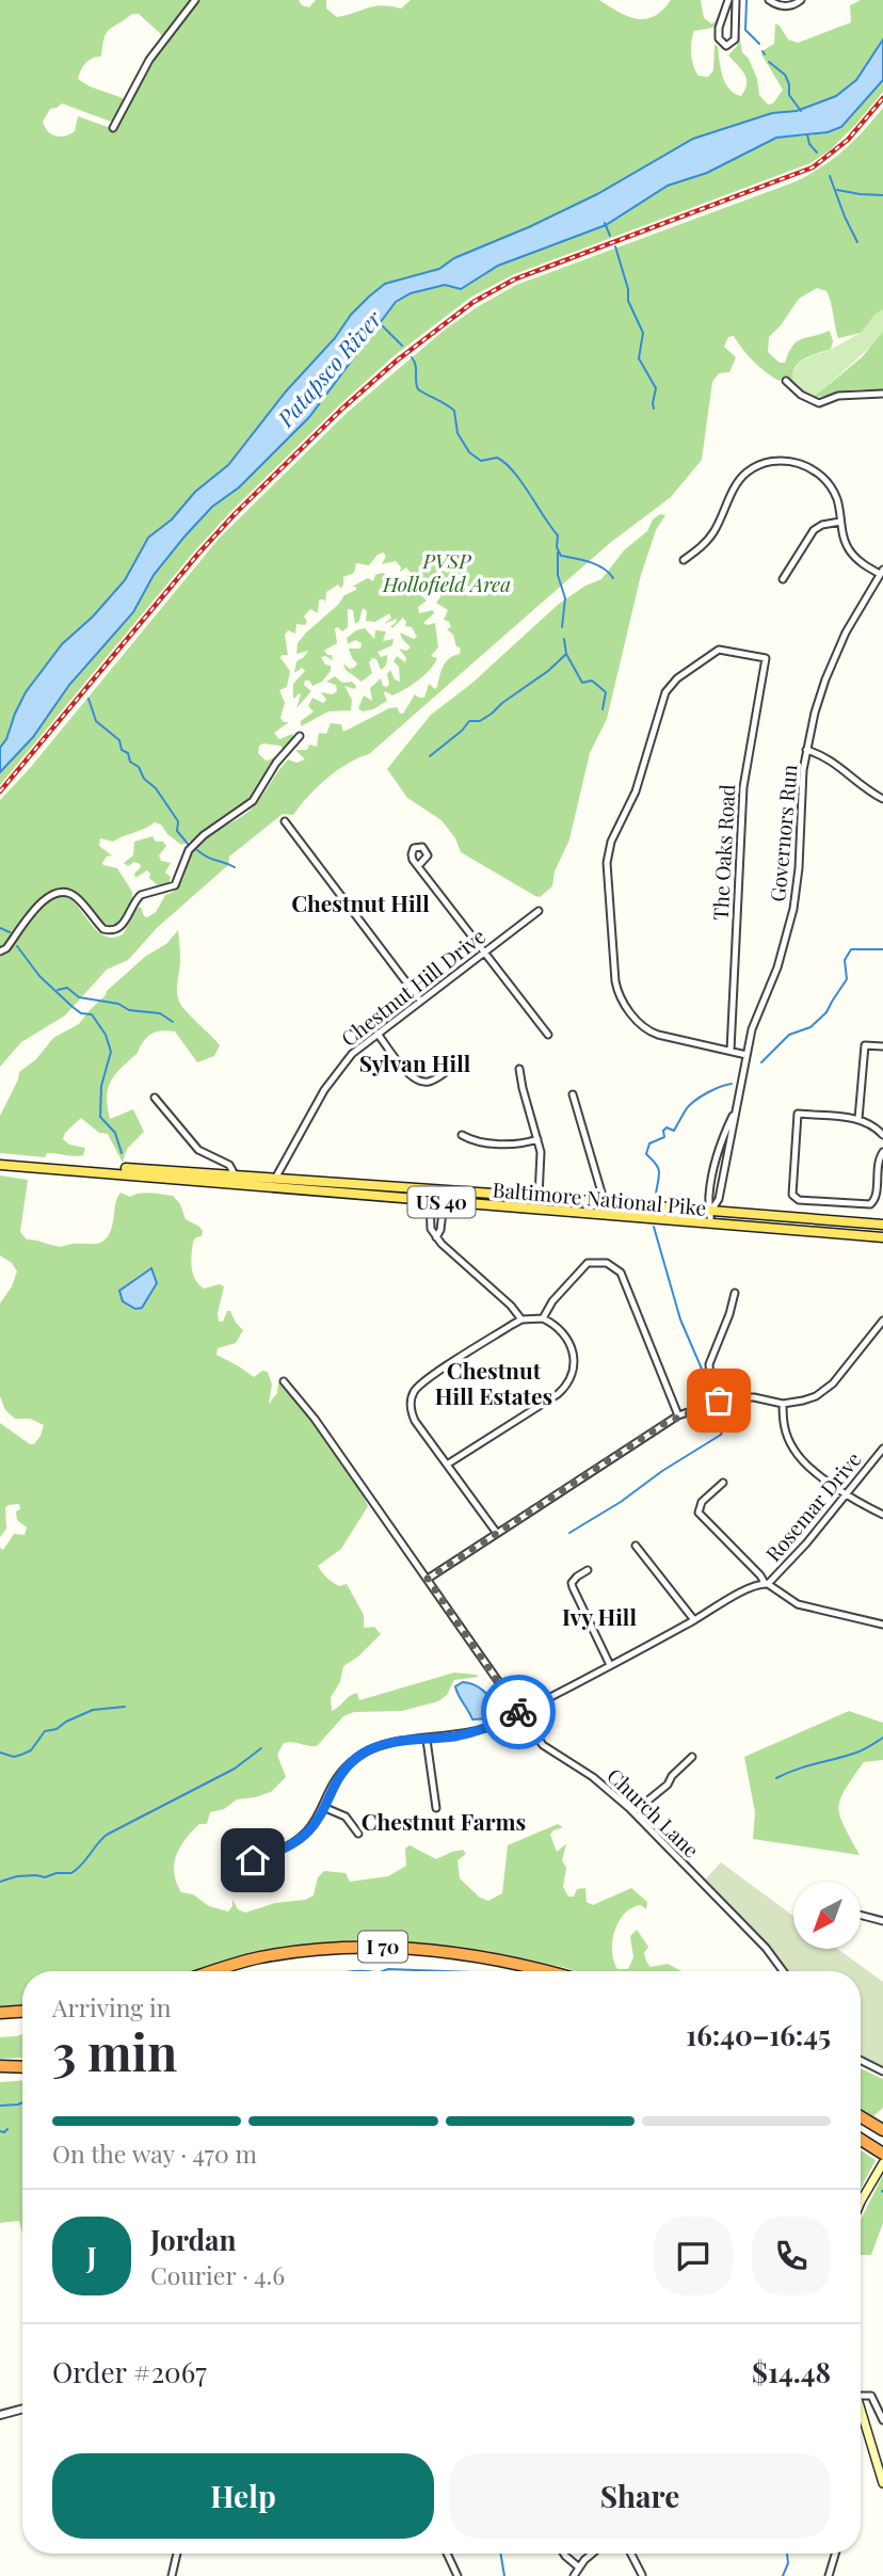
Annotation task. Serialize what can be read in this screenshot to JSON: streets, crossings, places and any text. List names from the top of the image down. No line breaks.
{"streets":{"highway":["I 70"],"main road":["Baltimore National Pike","US 40"],"street":["Governors Run","The Oaks Road","Chestnut Hill Drive","Rosemar Drive","Church Lane"]},"crossings":[["Governors Run","Baltimore National Pike"],["Chestnut Hill Drive","Baltimore National Pike"]],"districts":["Chestnut Hill","Sylvan Hill","Chestnut Hill Estates","Ivy Hill","Chestnut Farms"],"water":["Patapsco River"],"parks":["PVSP Hollofield Area"],"north":"bottom left","page":{"heading":["3 min","Arriving in","16:40–16:45"],"panel":["Jordan","Courier · 4.6","Order #2067","$14.48"],"bar":"On the way · 470 m","round":"J","buttons":["Help","Share"]}}
